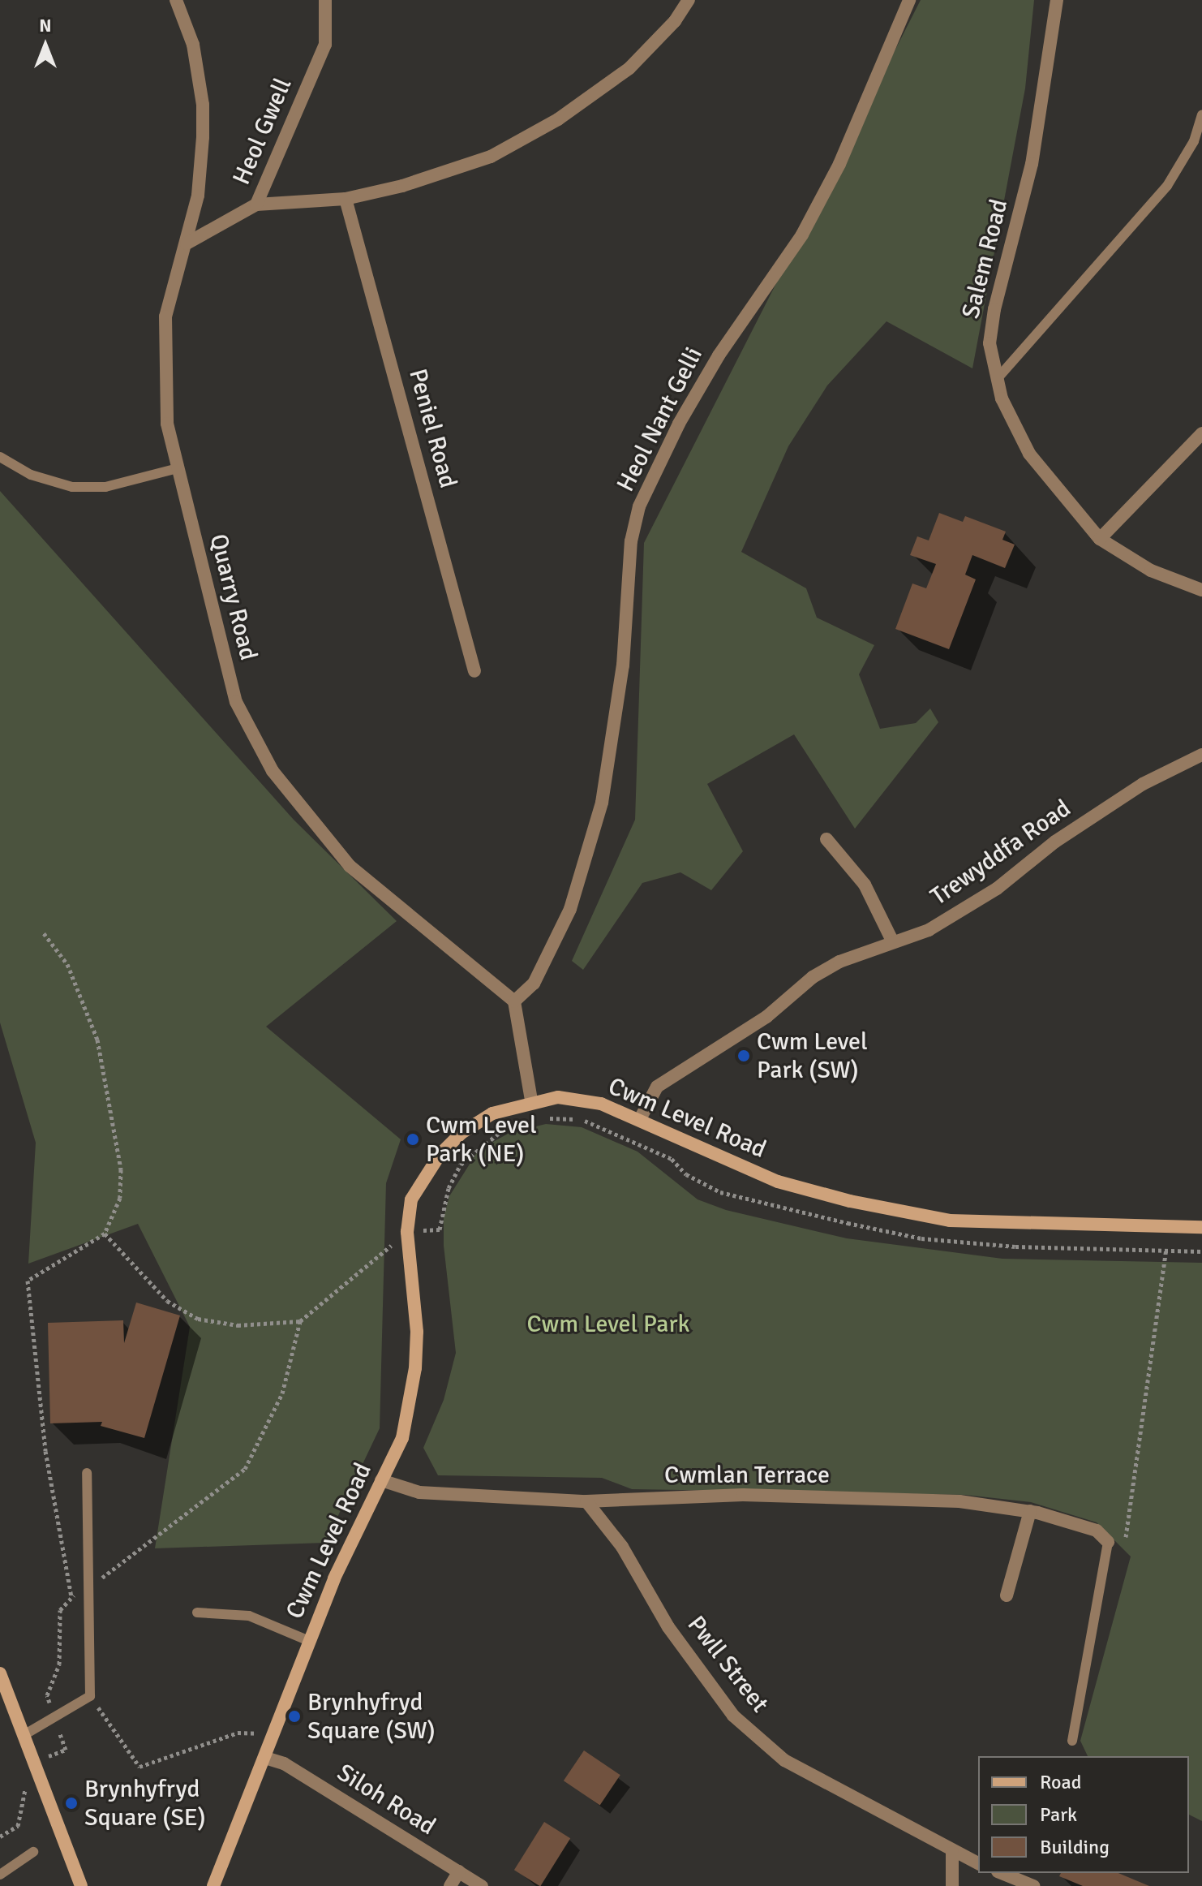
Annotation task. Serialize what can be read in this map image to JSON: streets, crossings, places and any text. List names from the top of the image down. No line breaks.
{"streets":{"street":["Heol Gwell","Salem Road","Heol Nant Gelli","Peniel Road","Quarry Road","Trewyddfa Road","Cwm Level Road","Cwmlan Terrace","Pwll Street","Siloh Road"]},"crossings":[["Heol Gwell","Quarry Road"],["Heol Nant Gelli","Quarry Road"],["Trewyddfa Road","Cwm Level Road"],["Cwm Level Road","Cwmlan Terrace"],["Cwm Level Road","Siloh Road"],["Cwmlan Terrace","Pwll Street"]],"parks":["Cwm Level Park"],"places":["Cwm Level Park (SW)","Cwm Level Park (NE)","Brynhyfryd Square (SW)","Brynhyfryd Square (SE)"],"legend":["Road","Park","Building"],"north":"top"}
